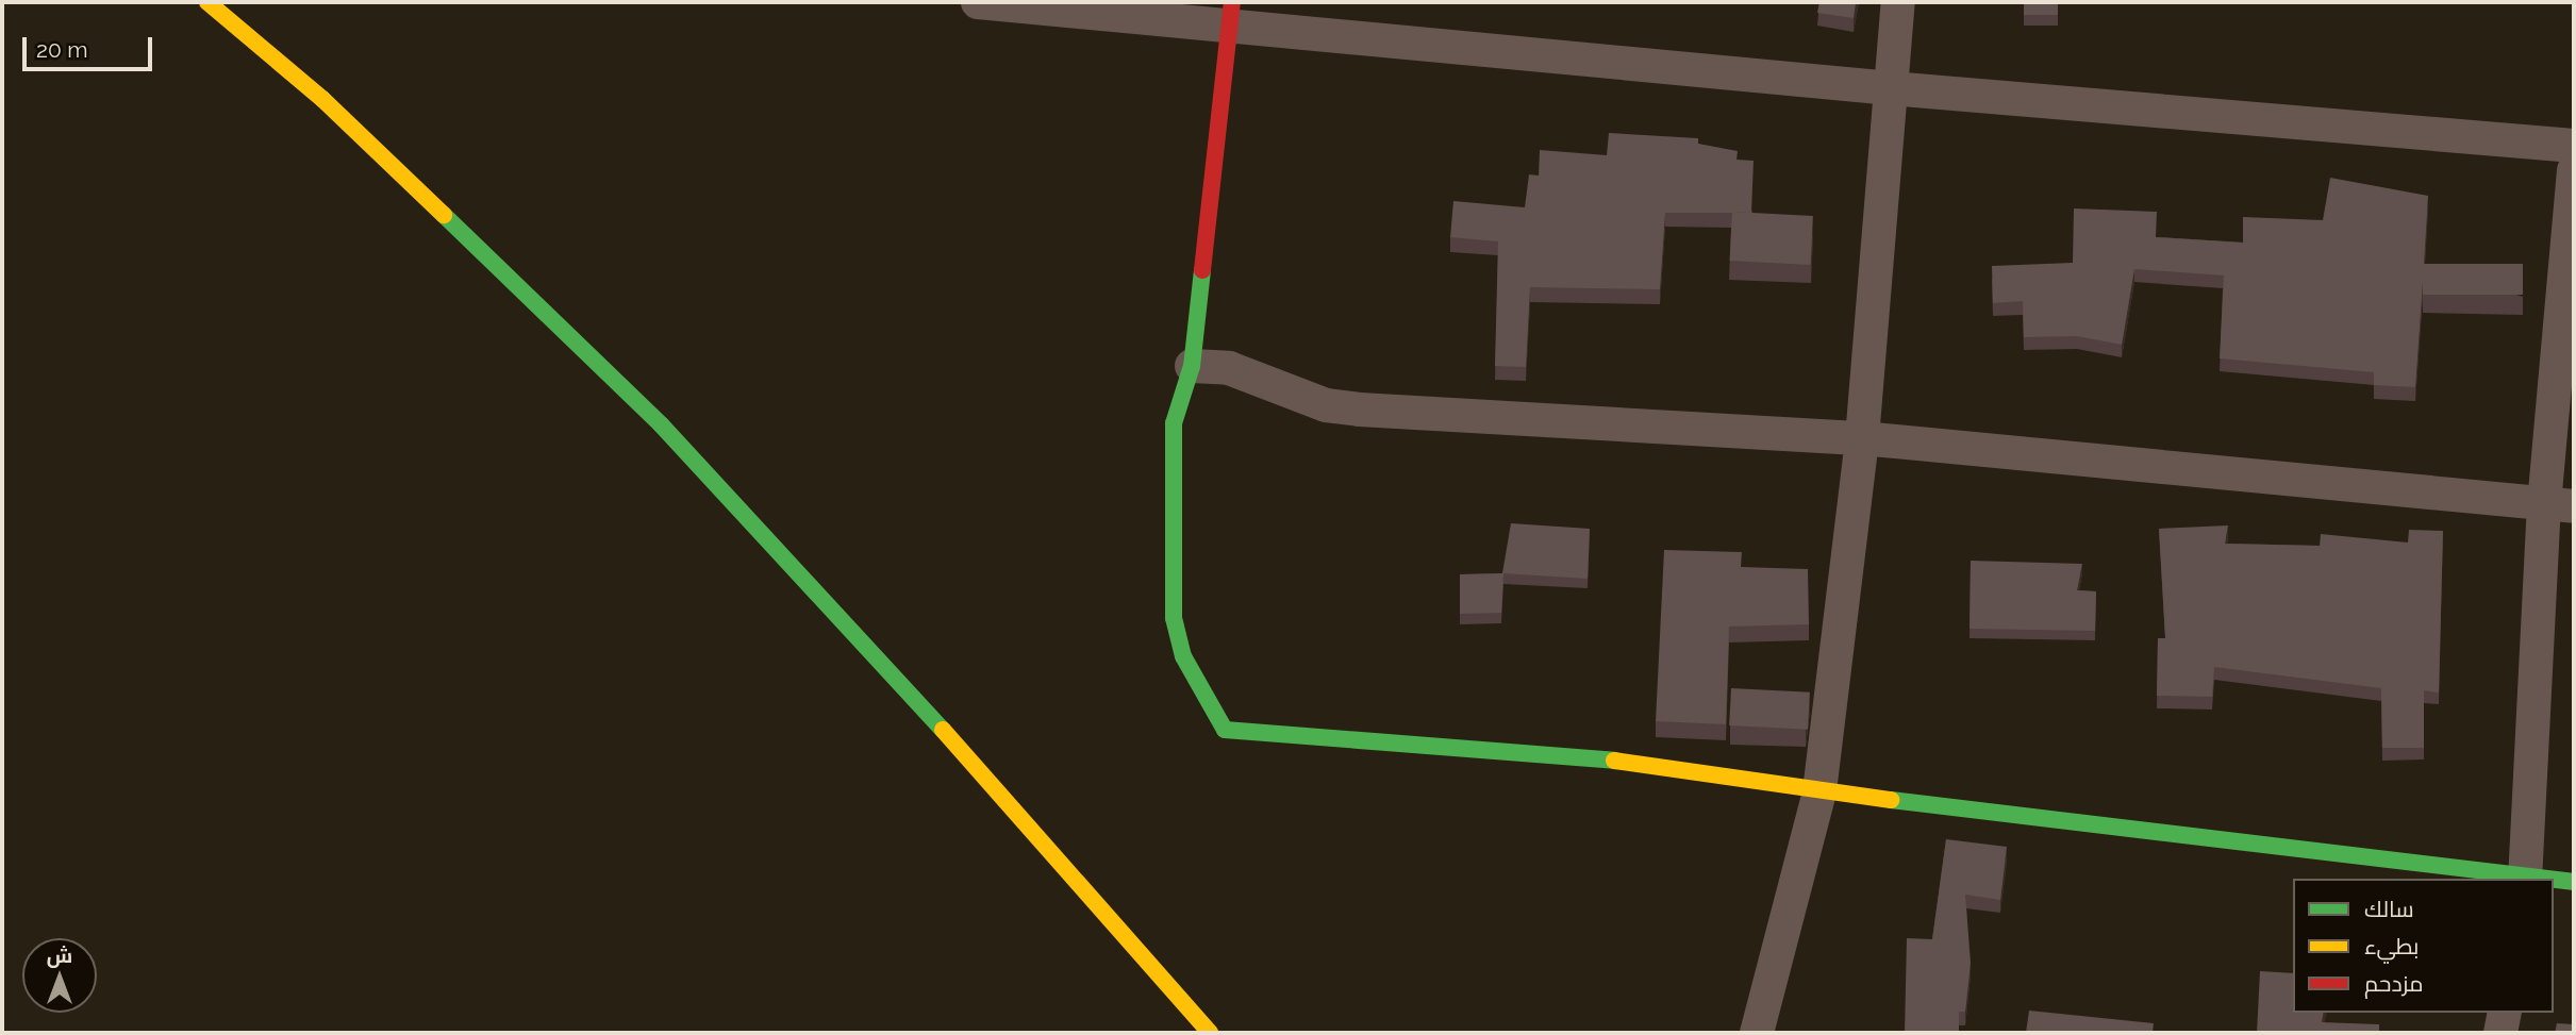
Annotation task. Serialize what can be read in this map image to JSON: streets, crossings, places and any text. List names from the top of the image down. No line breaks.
{"legend":["سالك","بطيء","مزدحم"],"scale_bar":"20 m","north":"top"}
